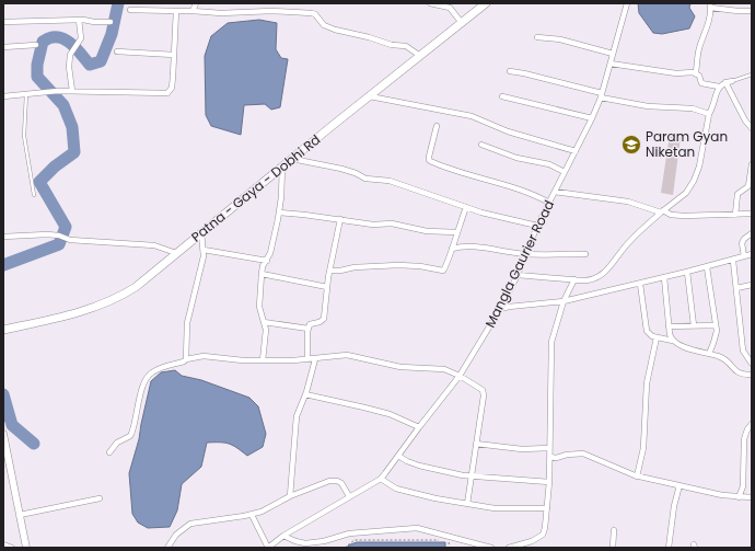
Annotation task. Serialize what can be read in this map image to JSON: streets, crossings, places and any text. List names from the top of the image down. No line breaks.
{"streets":{"main road":["Patna - Gaya - Dobhi Rd"],"street":["Mangla Gaurier Road"]},"places":{"school or university":["Param Gyan Niketan"]}}
